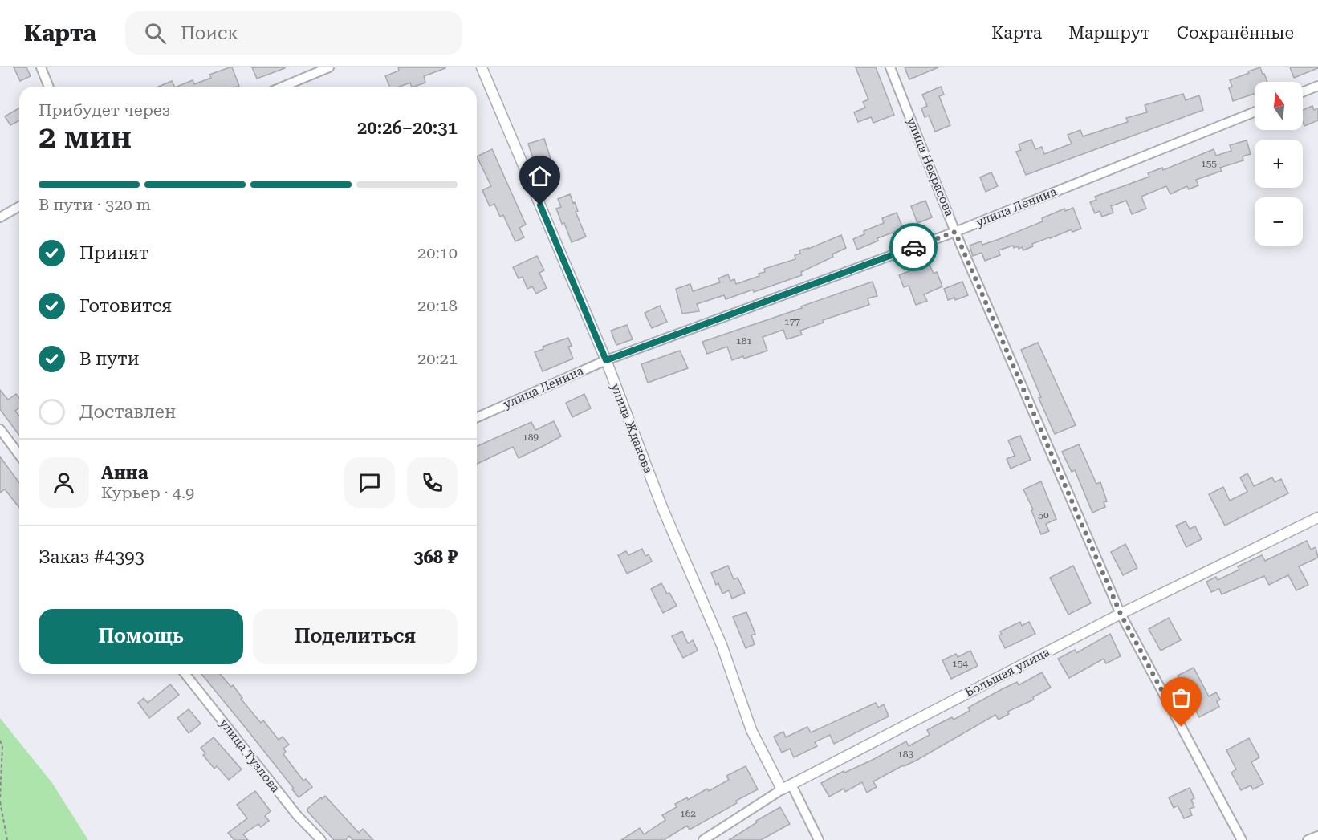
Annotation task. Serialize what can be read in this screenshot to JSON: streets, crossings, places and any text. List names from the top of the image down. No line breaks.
{"streets":{"street":["улица Некрасова","улица Ленина","улица Жданова","Большая улица","улица Тузлова"]},"crossings":[["улица Некрасова","улица Ленина"],["улица Некрасова","Большая улица"],["улица Ленина","улица Жданова"],["улица Жданова","Большая улица"]],"house_numbers":["155","177","181","189","50","154","183","162"],"north":"top","page":{"header":"Карта","search":"Поиск","nav":["Карта","Маршрут","Сохранённые"],"map_buttons":["+","−"],"heading":["2 мин","Прибудет через","20:26–20:31"],"panel":["Анна","Курьер · 4.9","Заказ #4393","368 ₽"],"bar":"В пути · 320 m","list":[["Принят","20:10"],["Готовится","20:18"],["В пути","20:21"],"Доставлен"],"buttons":["Помощь","Поделиться"]}}
